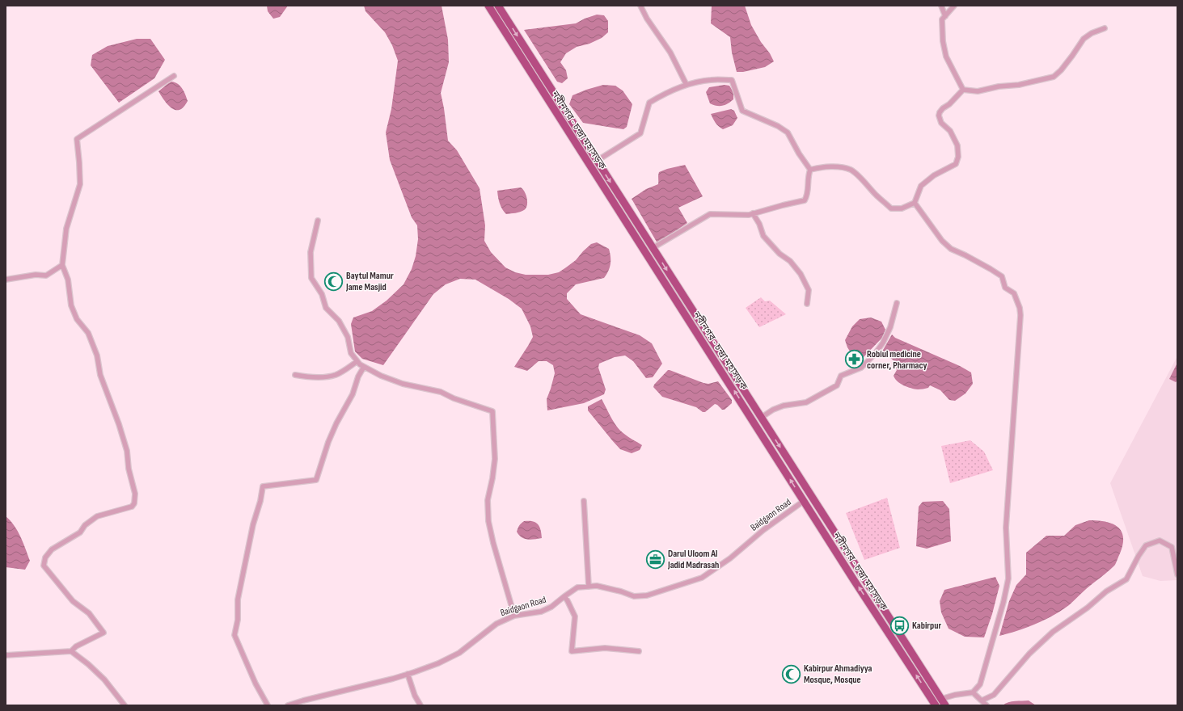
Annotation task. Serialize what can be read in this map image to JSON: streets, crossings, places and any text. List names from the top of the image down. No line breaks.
{"streets":{"highway":["নবীনগর - চন্দ্রা মহাসড়ক"],"street":["Baidgaon Road"]},"crossings":[["নবীনগর - চন্দ্রা মহাসড়ক","Baidgaon Road"]],"places":{"mosque":["Baytul Mamur Jame Masjid","Kabirpur Ahmadiyya Mosque, Mosque"],"pharmacy":["Robiul medicine corner, Pharmacy"],"office":["Darul Uloom Al Jadid Madrasah"],"bus stop":["Kabirpur"]}}
